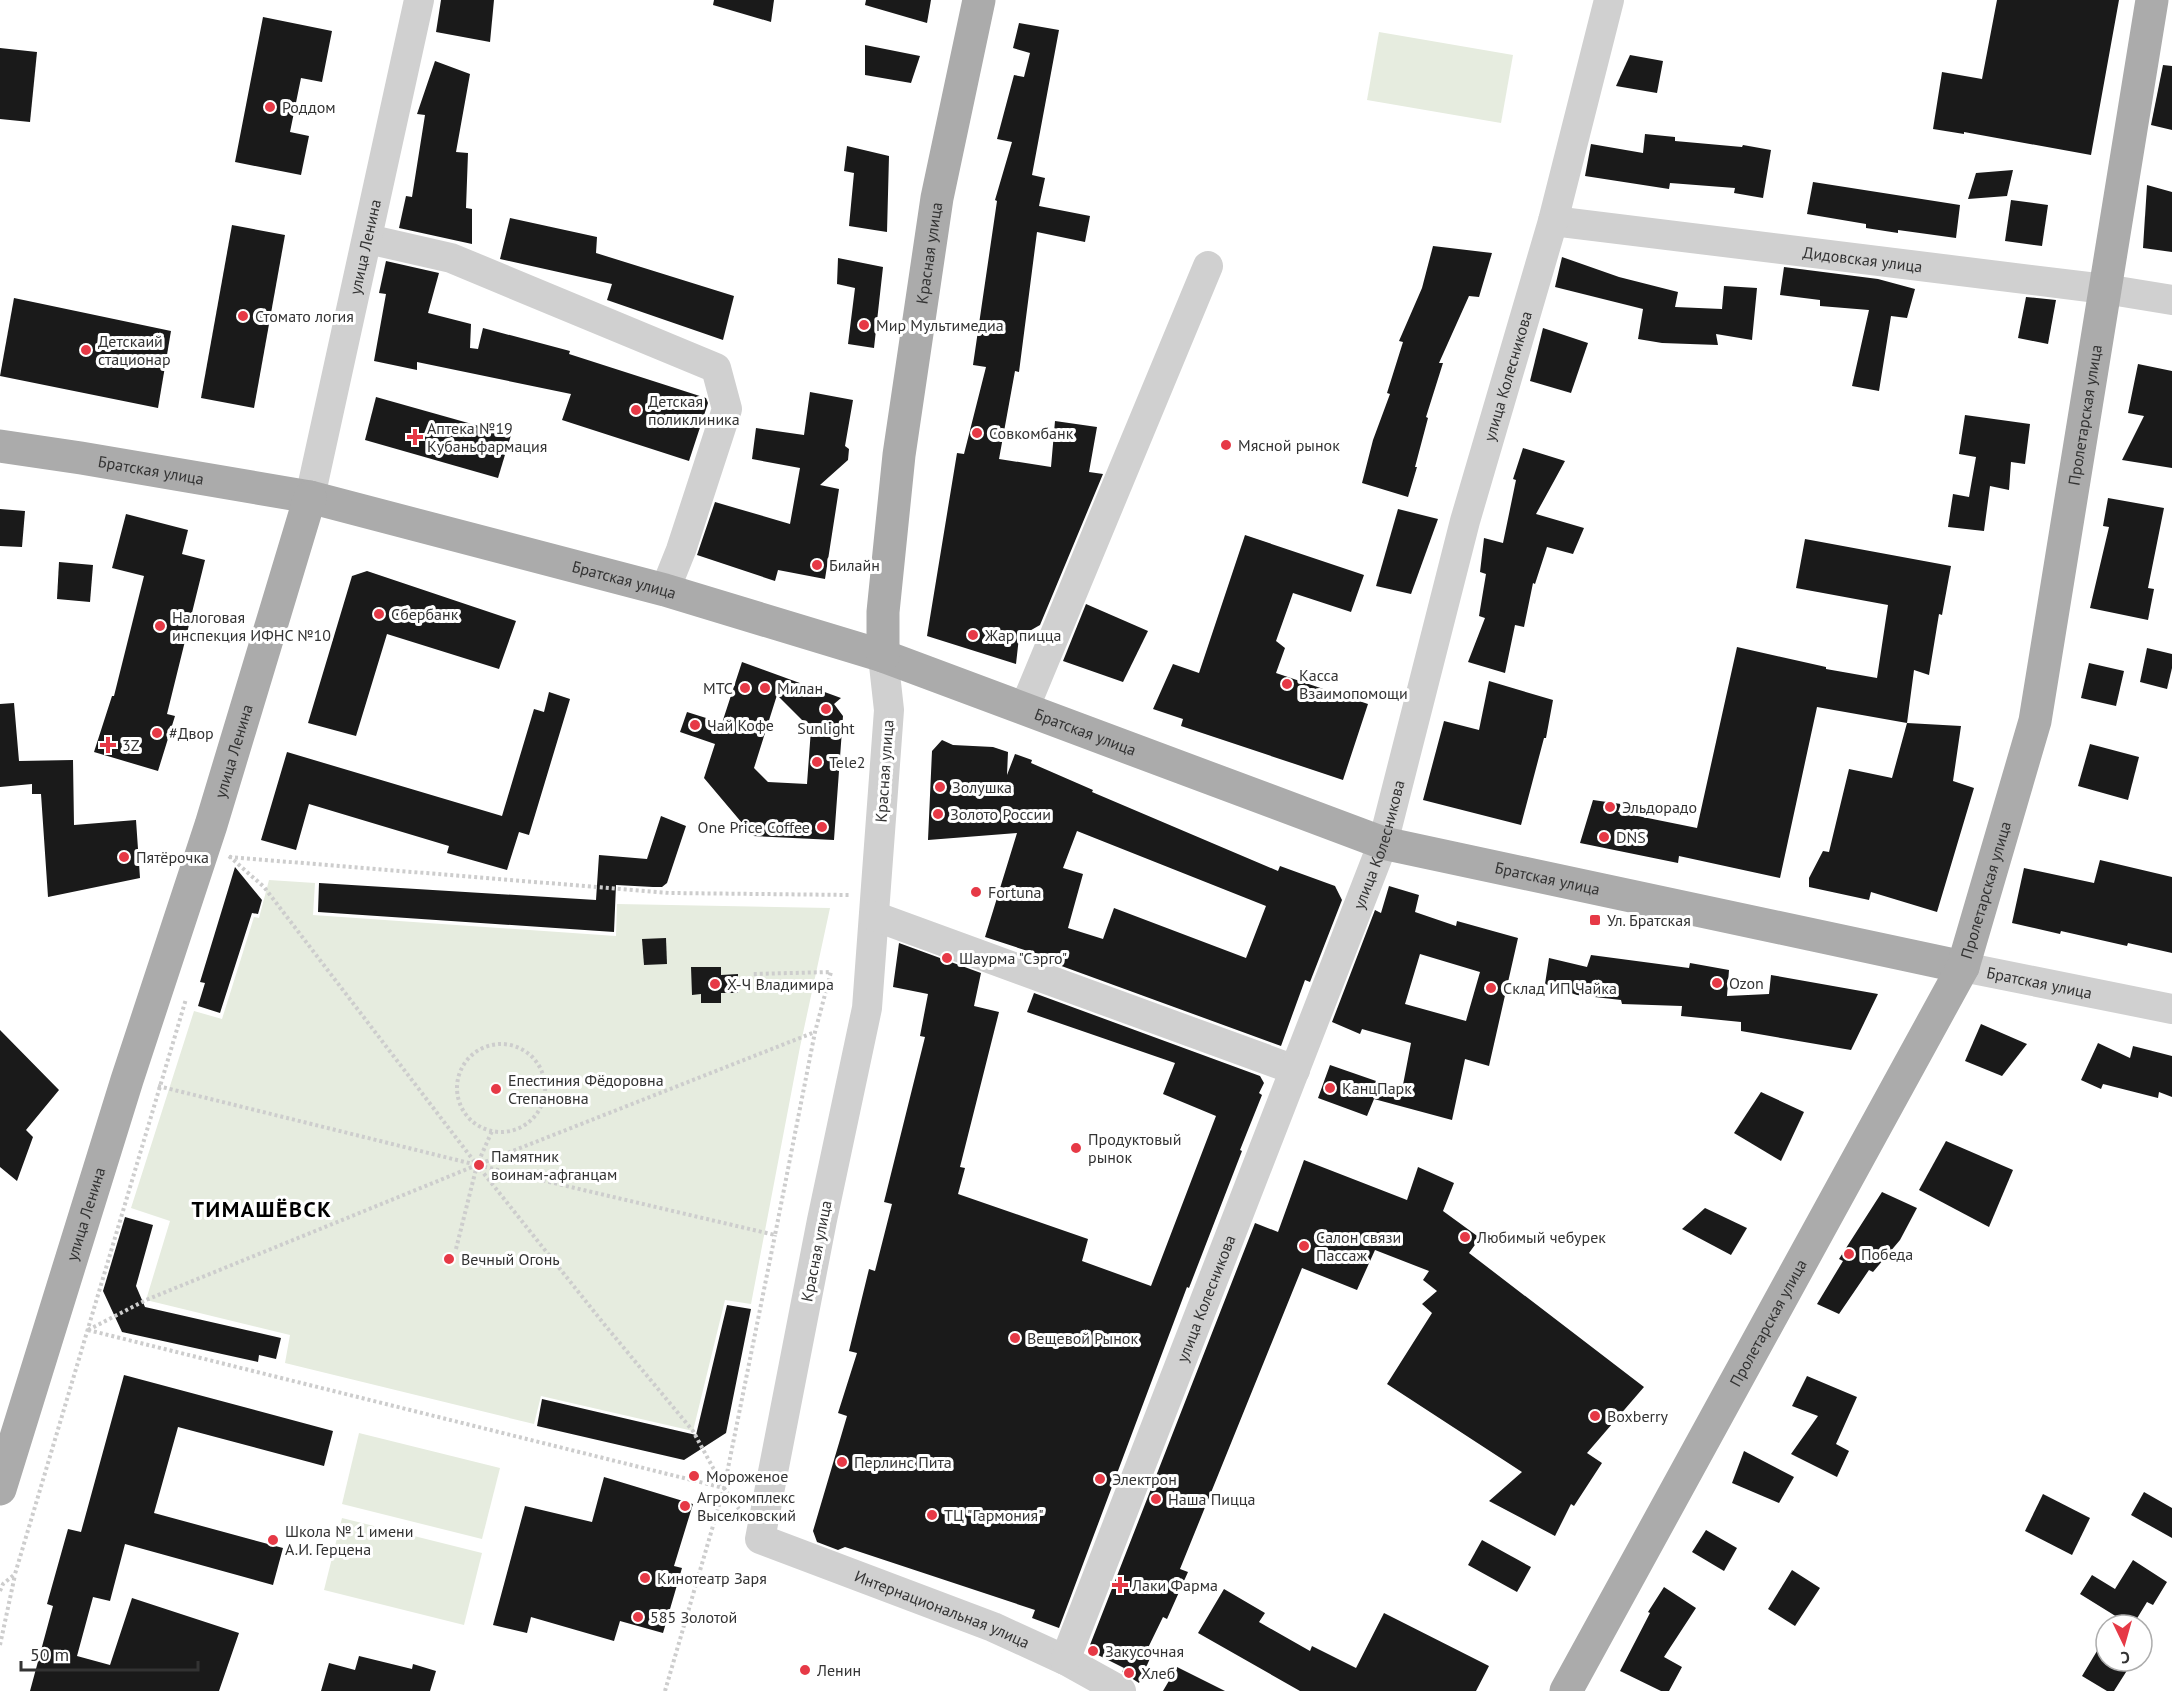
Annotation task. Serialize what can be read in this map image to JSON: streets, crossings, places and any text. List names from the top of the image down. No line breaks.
{"streets":{"main road":["улица Ленина","Красная улица","Пролетарская улица","Братская улица"],"street":["Дидовская улица","улица Колесникова","Интернациональная улица"]},"crossings":[["улица Ленина","Братская улица"],["Красная улица","Братская улица"],["Красная улица","Интернациональная улица"],["Дидовская улица","улица Колесникова"],["Дидовская улица","Пролетарская улица"],["улица Колесникова","Братская улица"],["улица Колесникова","Интернациональная улица"],["Пролетарская улица","Братская улица"]],"districts":["ТИМАШЁВСК"],"places":{"other":["Роддом","Стомато логия","Мир Мультимедиа","Детскаий стационар","Детская поликлиника","Совкомбанк","Мясной рынок","Билайн","Сбербанк","Налоговая инспекция ИФНС №10","Жар пицца","Касса Взаимопомощи","МТС","Милан","Sunlight","Чай Кофе","#Двор","Tele2","Золушка","Эльдорадо","Золото России","One Price Coffee","DNS","Пятёрочка","Fortuna","Шаурма \"Сэрго\"","Ozon","Х-Ч Владимира","Склад ИП Чайка","КанцПарк","Епестиния Фёдоровна Степановна","Продуктовый рынок","Памятник воинам-афганцам","Любимый чебурек","Салон связи Пассаж","Победа","Вечный Огонь","Вещевой Рынок","Boxberry","Перлинс Пита","Мороженое","Электрон","Наша Пицца","Агрокомплекс Выселковский","ТЦ \"Гармония\"","Школа № 1 имени А.И. Герцена","Кинотеатр Заря","585 Золотой","Закусочная","Ленин","Хлеб"],"health":["Аптека №19 Кубаньфармация","3Z","Лаки Фарма"],"transit":["Ул. Братская"]},"scale_bar":"50 m","north":"bottom"}
